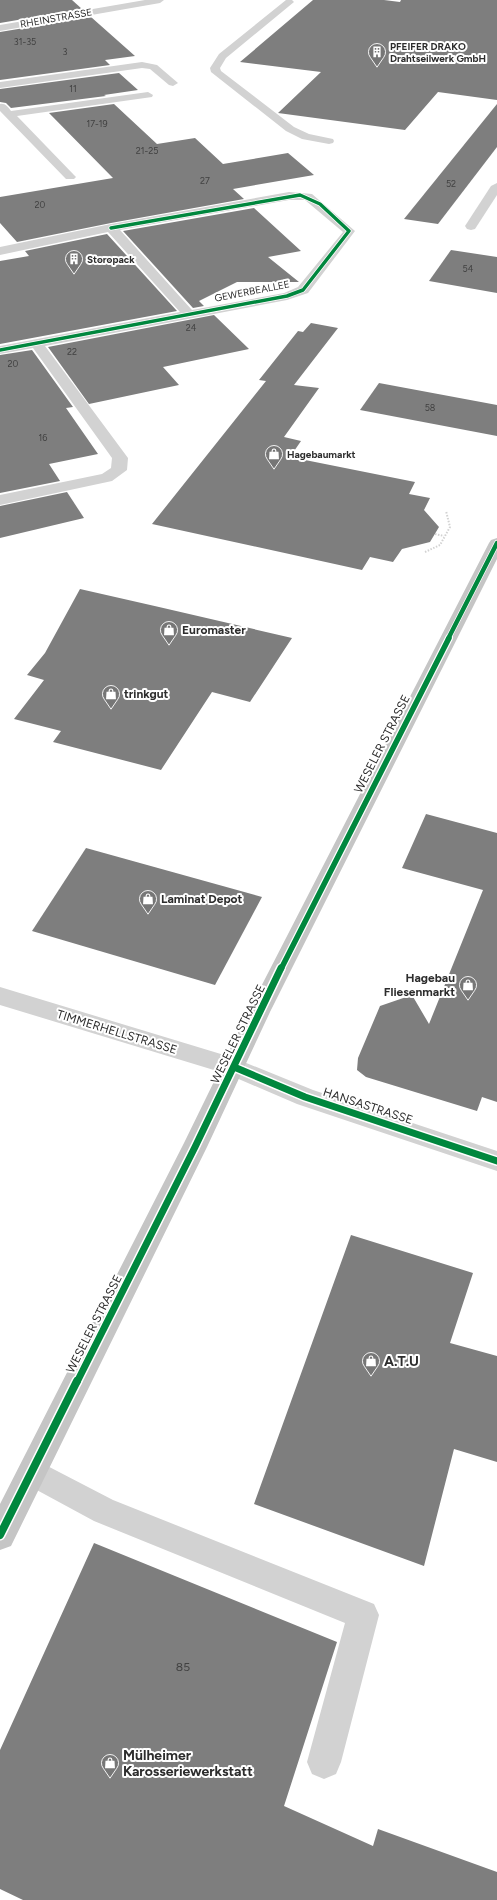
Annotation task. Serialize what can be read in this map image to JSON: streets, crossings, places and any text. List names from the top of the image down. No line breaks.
{"streets":{"main road":["WESELER STRASSE"],"street":["RHEINSTRASSE","GEWERBEALLEE","TIMMERHELLSTRASSE","HANSASTRASSE"]},"crossings":[["WESELER STRASSE","TIMMERHELLSTRASSE"],["WESELER STRASSE","HANSASTRASSE"],["TIMMERHELLSTRASSE","HANSASTRASSE"]],"places":{"building":["PFEIFER DRAKO Drahtseilwerk GmbH","Storopack"],"shop":["Hagebaumarkt","Euromaster","trinkgut","Laminat Depot","Hagebau Fliesenmarkt","A.T.U","Mülheimer Karosseriewerkstatt"]},"house_numbers":["31-35","3","11","17-19","21-25","27","52","20","54","24","22","20","58","16","85"]}
